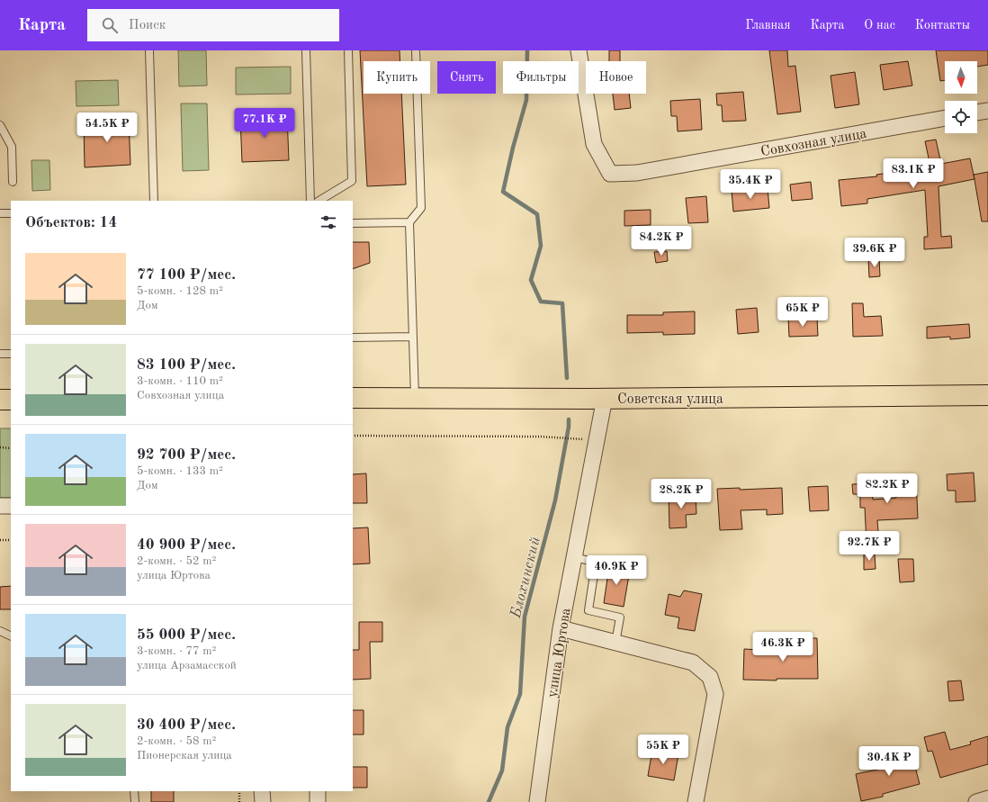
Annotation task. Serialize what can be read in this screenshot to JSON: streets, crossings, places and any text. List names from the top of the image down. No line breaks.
{"streets":{"main road":["Советская улица"],"street":["Совхозная улица","улица Юртова"]},"crossings":[["Советская улица","улица Юртова"]],"water":["Блохинский"],"north":"bottom","page":{"header":"Карта","search":"Поиск","nav":["Главная","Карта","О нас","Контакты"],"chip":["Купить","Снять","Фильтры","Новое"],"price":["77.1K ₽","54.5K ₽","83.1K ₽","35.4K ₽","84.2K ₽","39.6K ₽","65K ₽","82.2K ₽","28.2K ₽","92.7K ₽","40.9K ₽","46.3K ₽","55K ₽","30.4K ₽"],"heading":"Объектов: 14","list":[{"name":"77 100 ₽/мес.","note":"5-комн. · 128 m² · Дом"},{"name":"83 100 ₽/мес.","note":"3-комн. · 110 m² · Совхозная улица"},{"name":"92 700 ₽/мес.","note":"5-комн. · 133 m² · Дом"},{"name":"40 900 ₽/мес.","note":"2-комн. · 52 m² · улица Юртова"},{"name":"55 000 ₽/мес.","note":"3-комн. · 77 m² · улица Арзамасской"},{"name":"30 400 ₽/мес.","note":"2-комн. · 58 m² · Пионерская улица"}]}}
